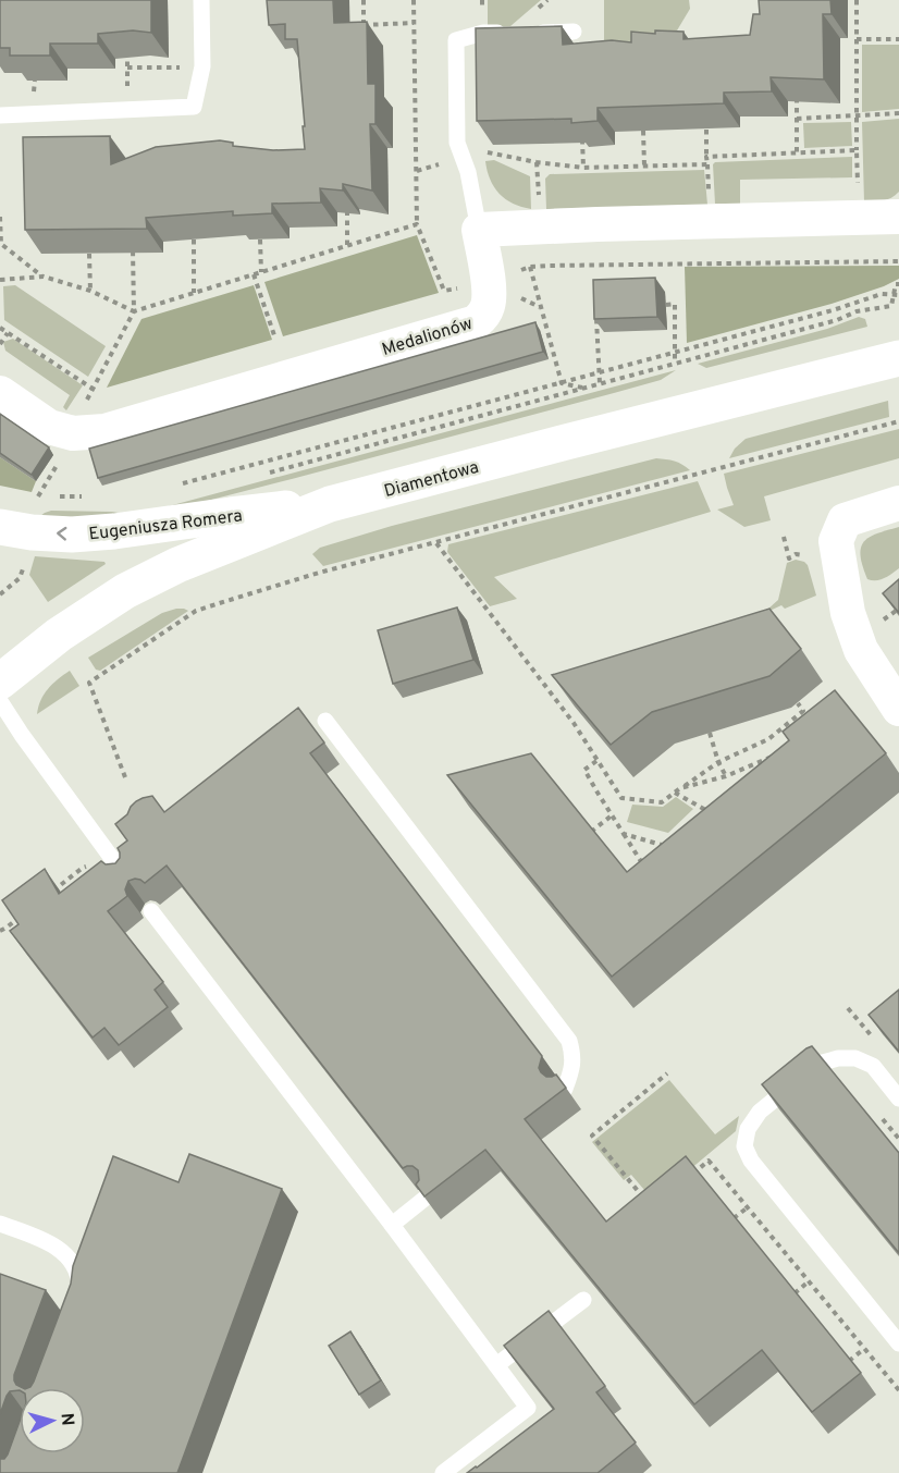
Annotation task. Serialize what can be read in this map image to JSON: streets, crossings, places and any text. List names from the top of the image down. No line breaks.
{"streets":{"street":["Medalionów","Diamentowa","Eugeniusza Romera"]},"crossings":[["Diamentowa","Eugeniusza Romera"]],"one_way":["Eugeniusza Romera"],"north":"right"}
